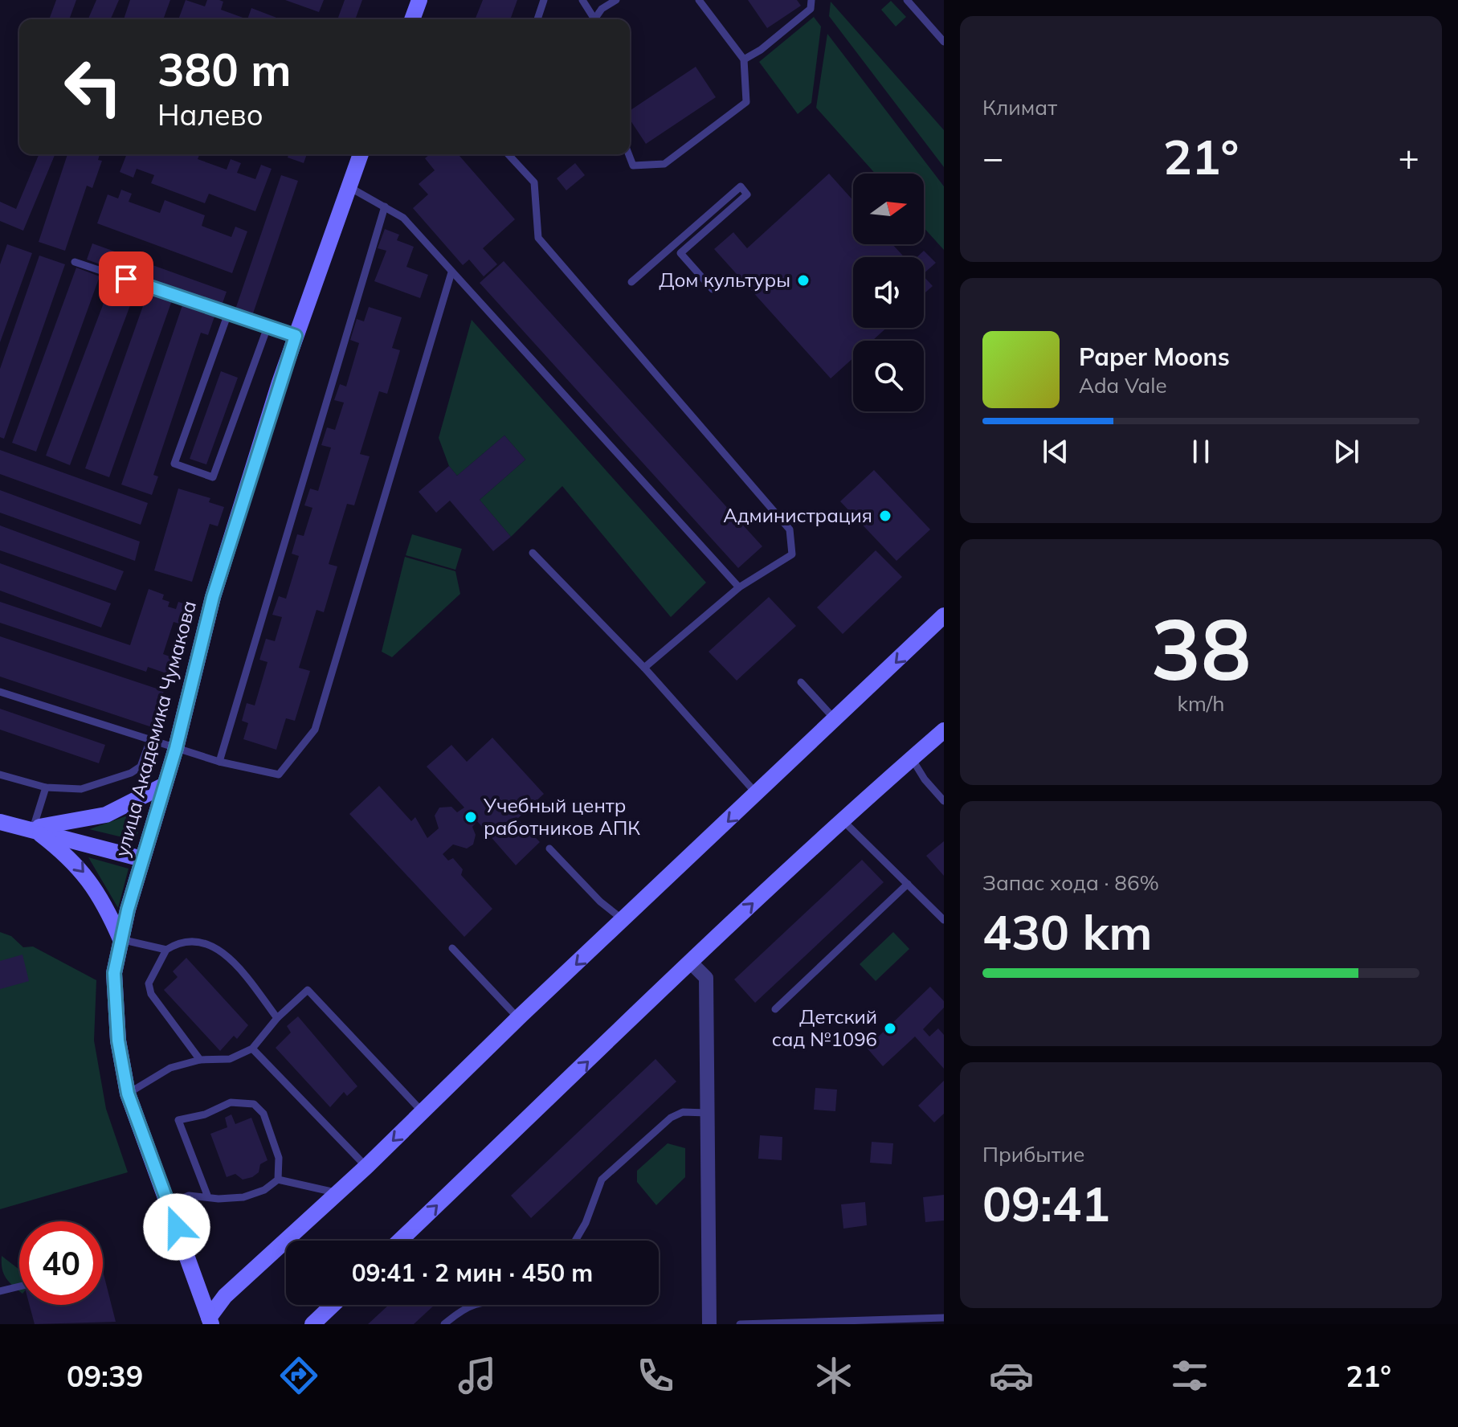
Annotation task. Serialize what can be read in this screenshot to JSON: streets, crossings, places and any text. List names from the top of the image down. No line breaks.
{"streets":{"street":["улица Академика Чумакова"]},"places":["Дом культуры","Администрация","Учебный центр работников АПК","Детский сад №1096"],"north":"right","page":{"tile":["Климат",["38","km/h"],["Запас хода · 86%","430 km"],["Прибытие","09:41"]],"turn":["380 m","Налево"],"heat":["−","21°","+"],"song":["Paper Moons","Ada Vale"],"limit":"40","trip":"09:41 · 2 мин · 450 m","tabs":["09:39","21°"]}}
